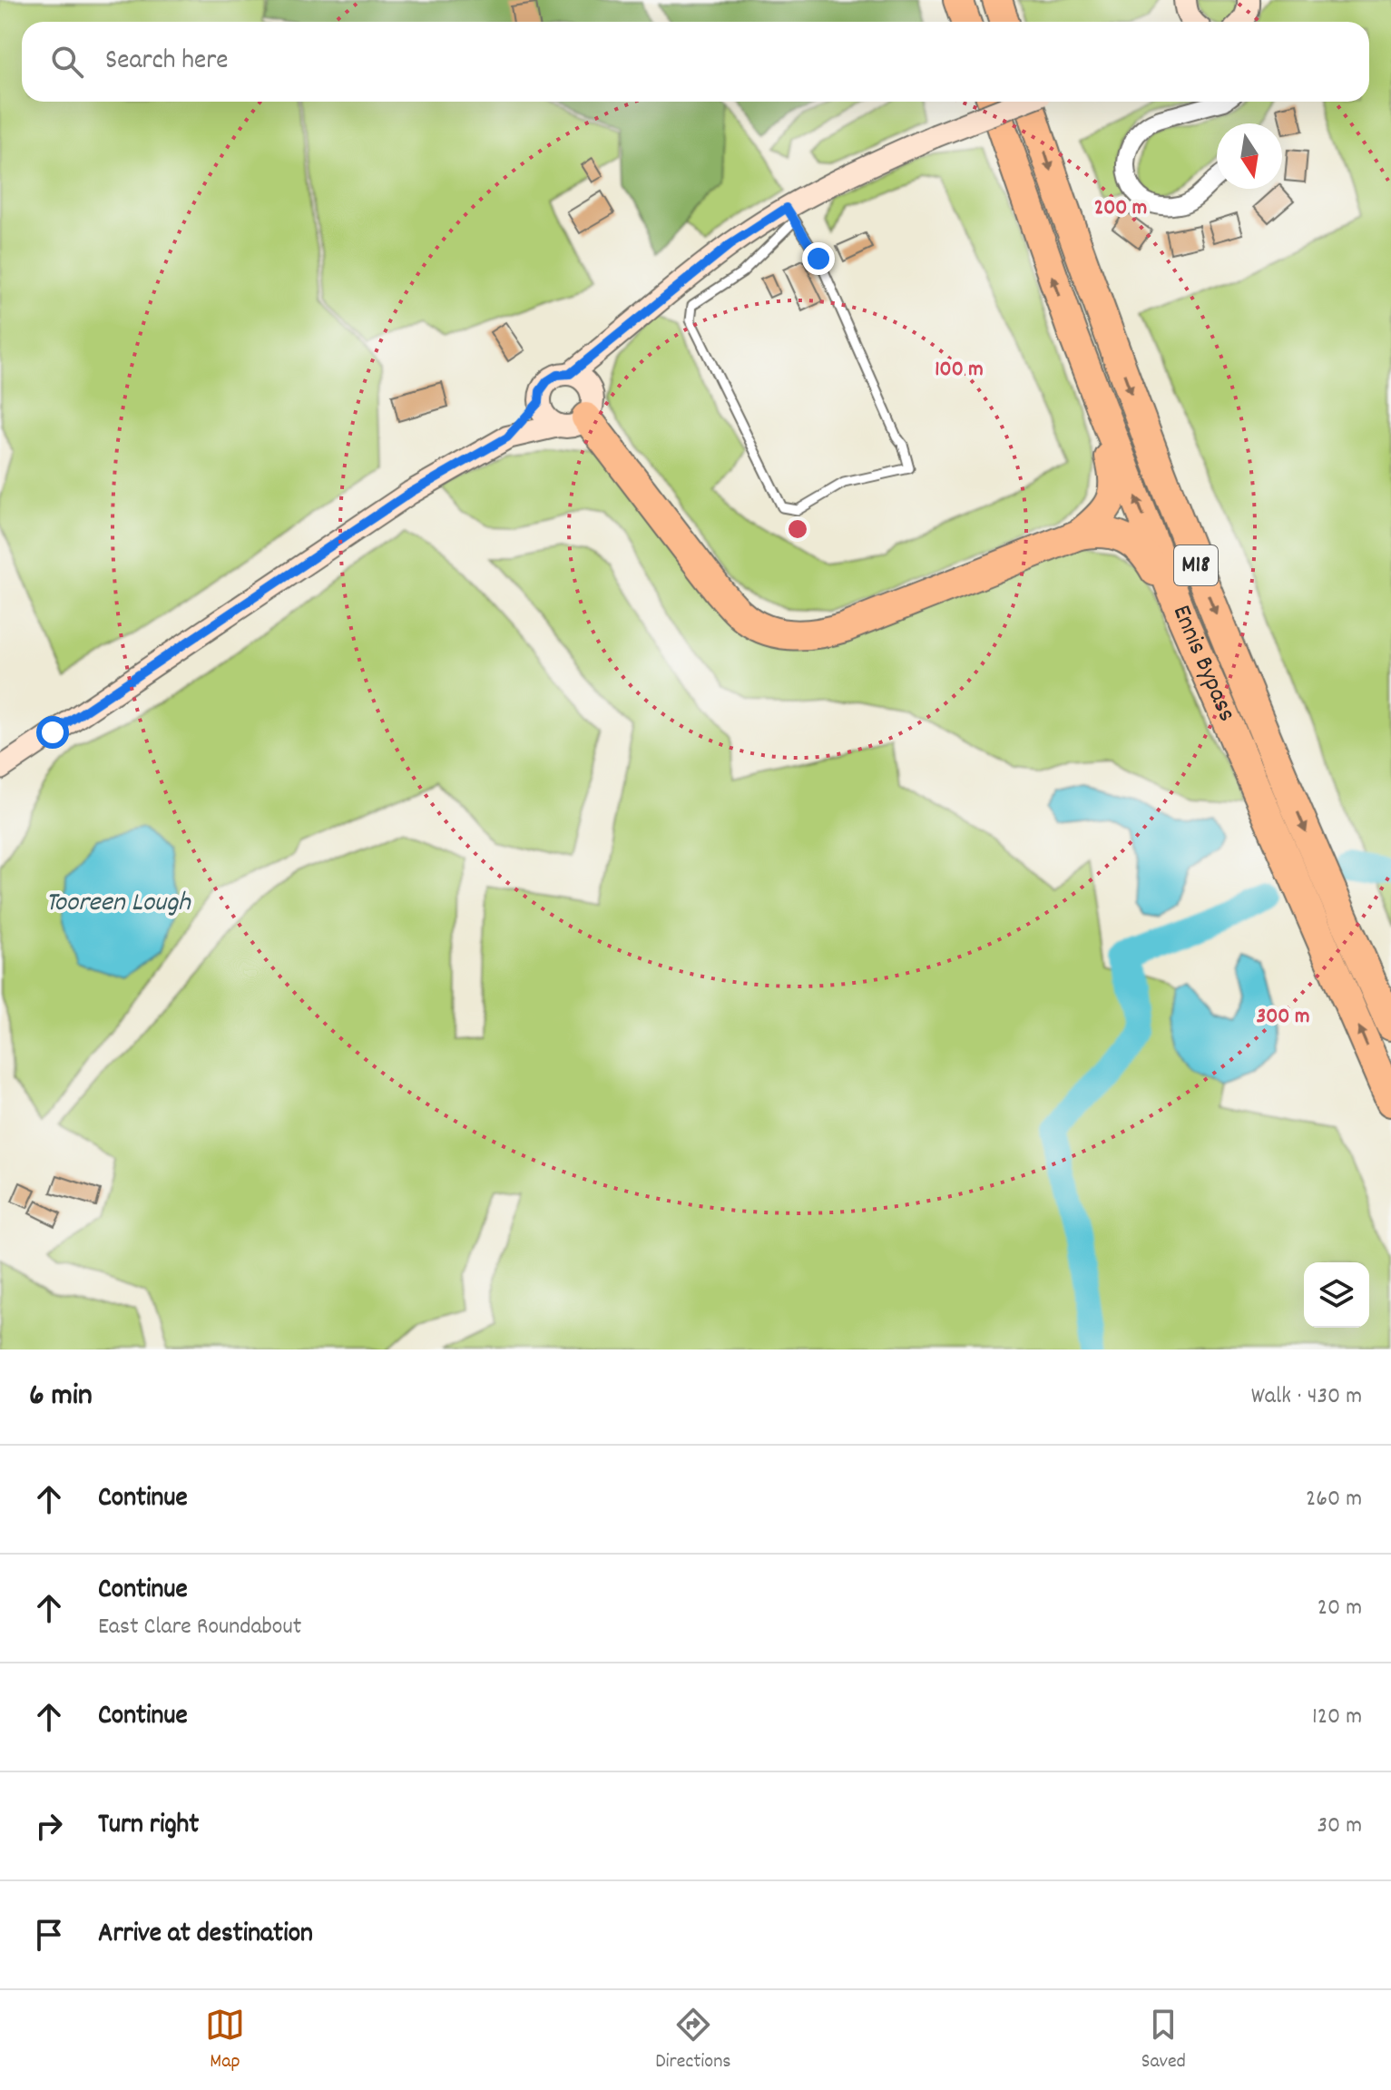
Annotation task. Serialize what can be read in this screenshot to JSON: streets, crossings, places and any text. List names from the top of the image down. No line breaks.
{"streets":{"highway":["M18","Ennis Bypass"]},"water":["Tooreen Lough"],"north":"bottom","page":{"search":"Search here","heading":["6 min","Walk · 430 m"],"list":[["Continue","260 m"],["Continue","East Clare Roundabout","20 m"],["Continue","120 m"],["Turn right","30 m"],"Arrive at destination"],"nav":["Map","Directions","Saved"]},"rings":["200 m","100 m","300 m"]}
